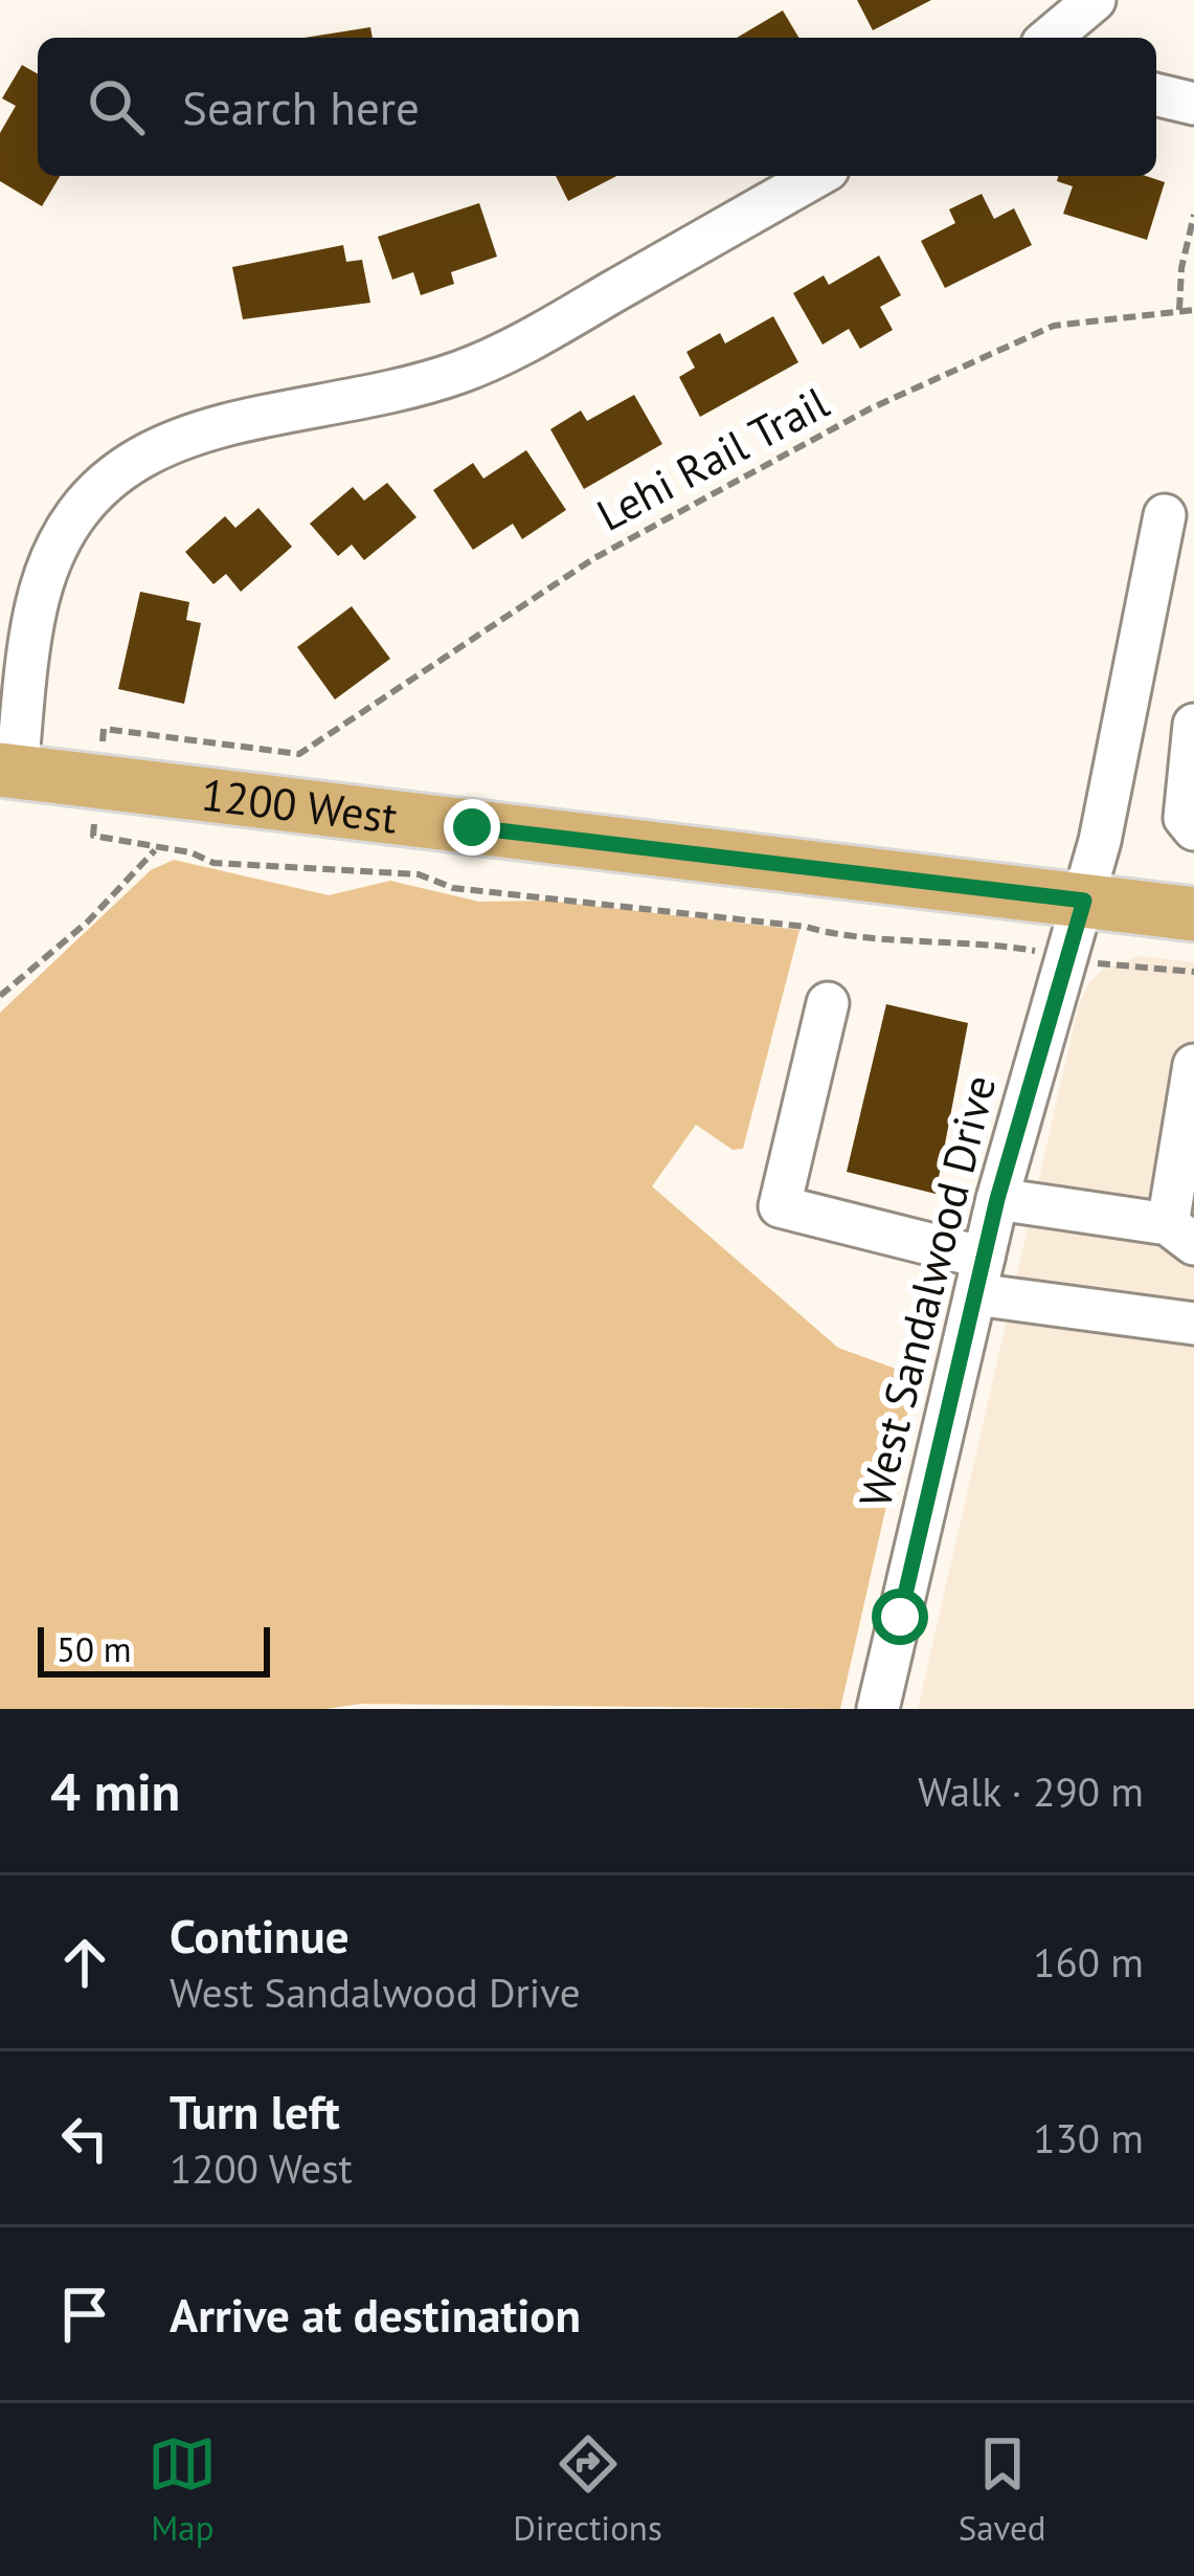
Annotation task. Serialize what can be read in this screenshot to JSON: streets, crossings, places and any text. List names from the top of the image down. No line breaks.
{"streets":{"main road":["1200 West"],"street":["West Sandalwood Drive"],"path":["Lehi Rail Trail"]},"crossings":[["1200 West","West Sandalwood Drive"]],"scale_bar":"50 m","page":{"search":"Search here","scale":"50 m","heading":["4 min","Walk · 290 m"],"list":[["Continue","West Sandalwood Drive","160 m"],["Turn left","1200 West","130 m"],"Arrive at destination"],"nav":["Map","Directions","Saved"]}}
